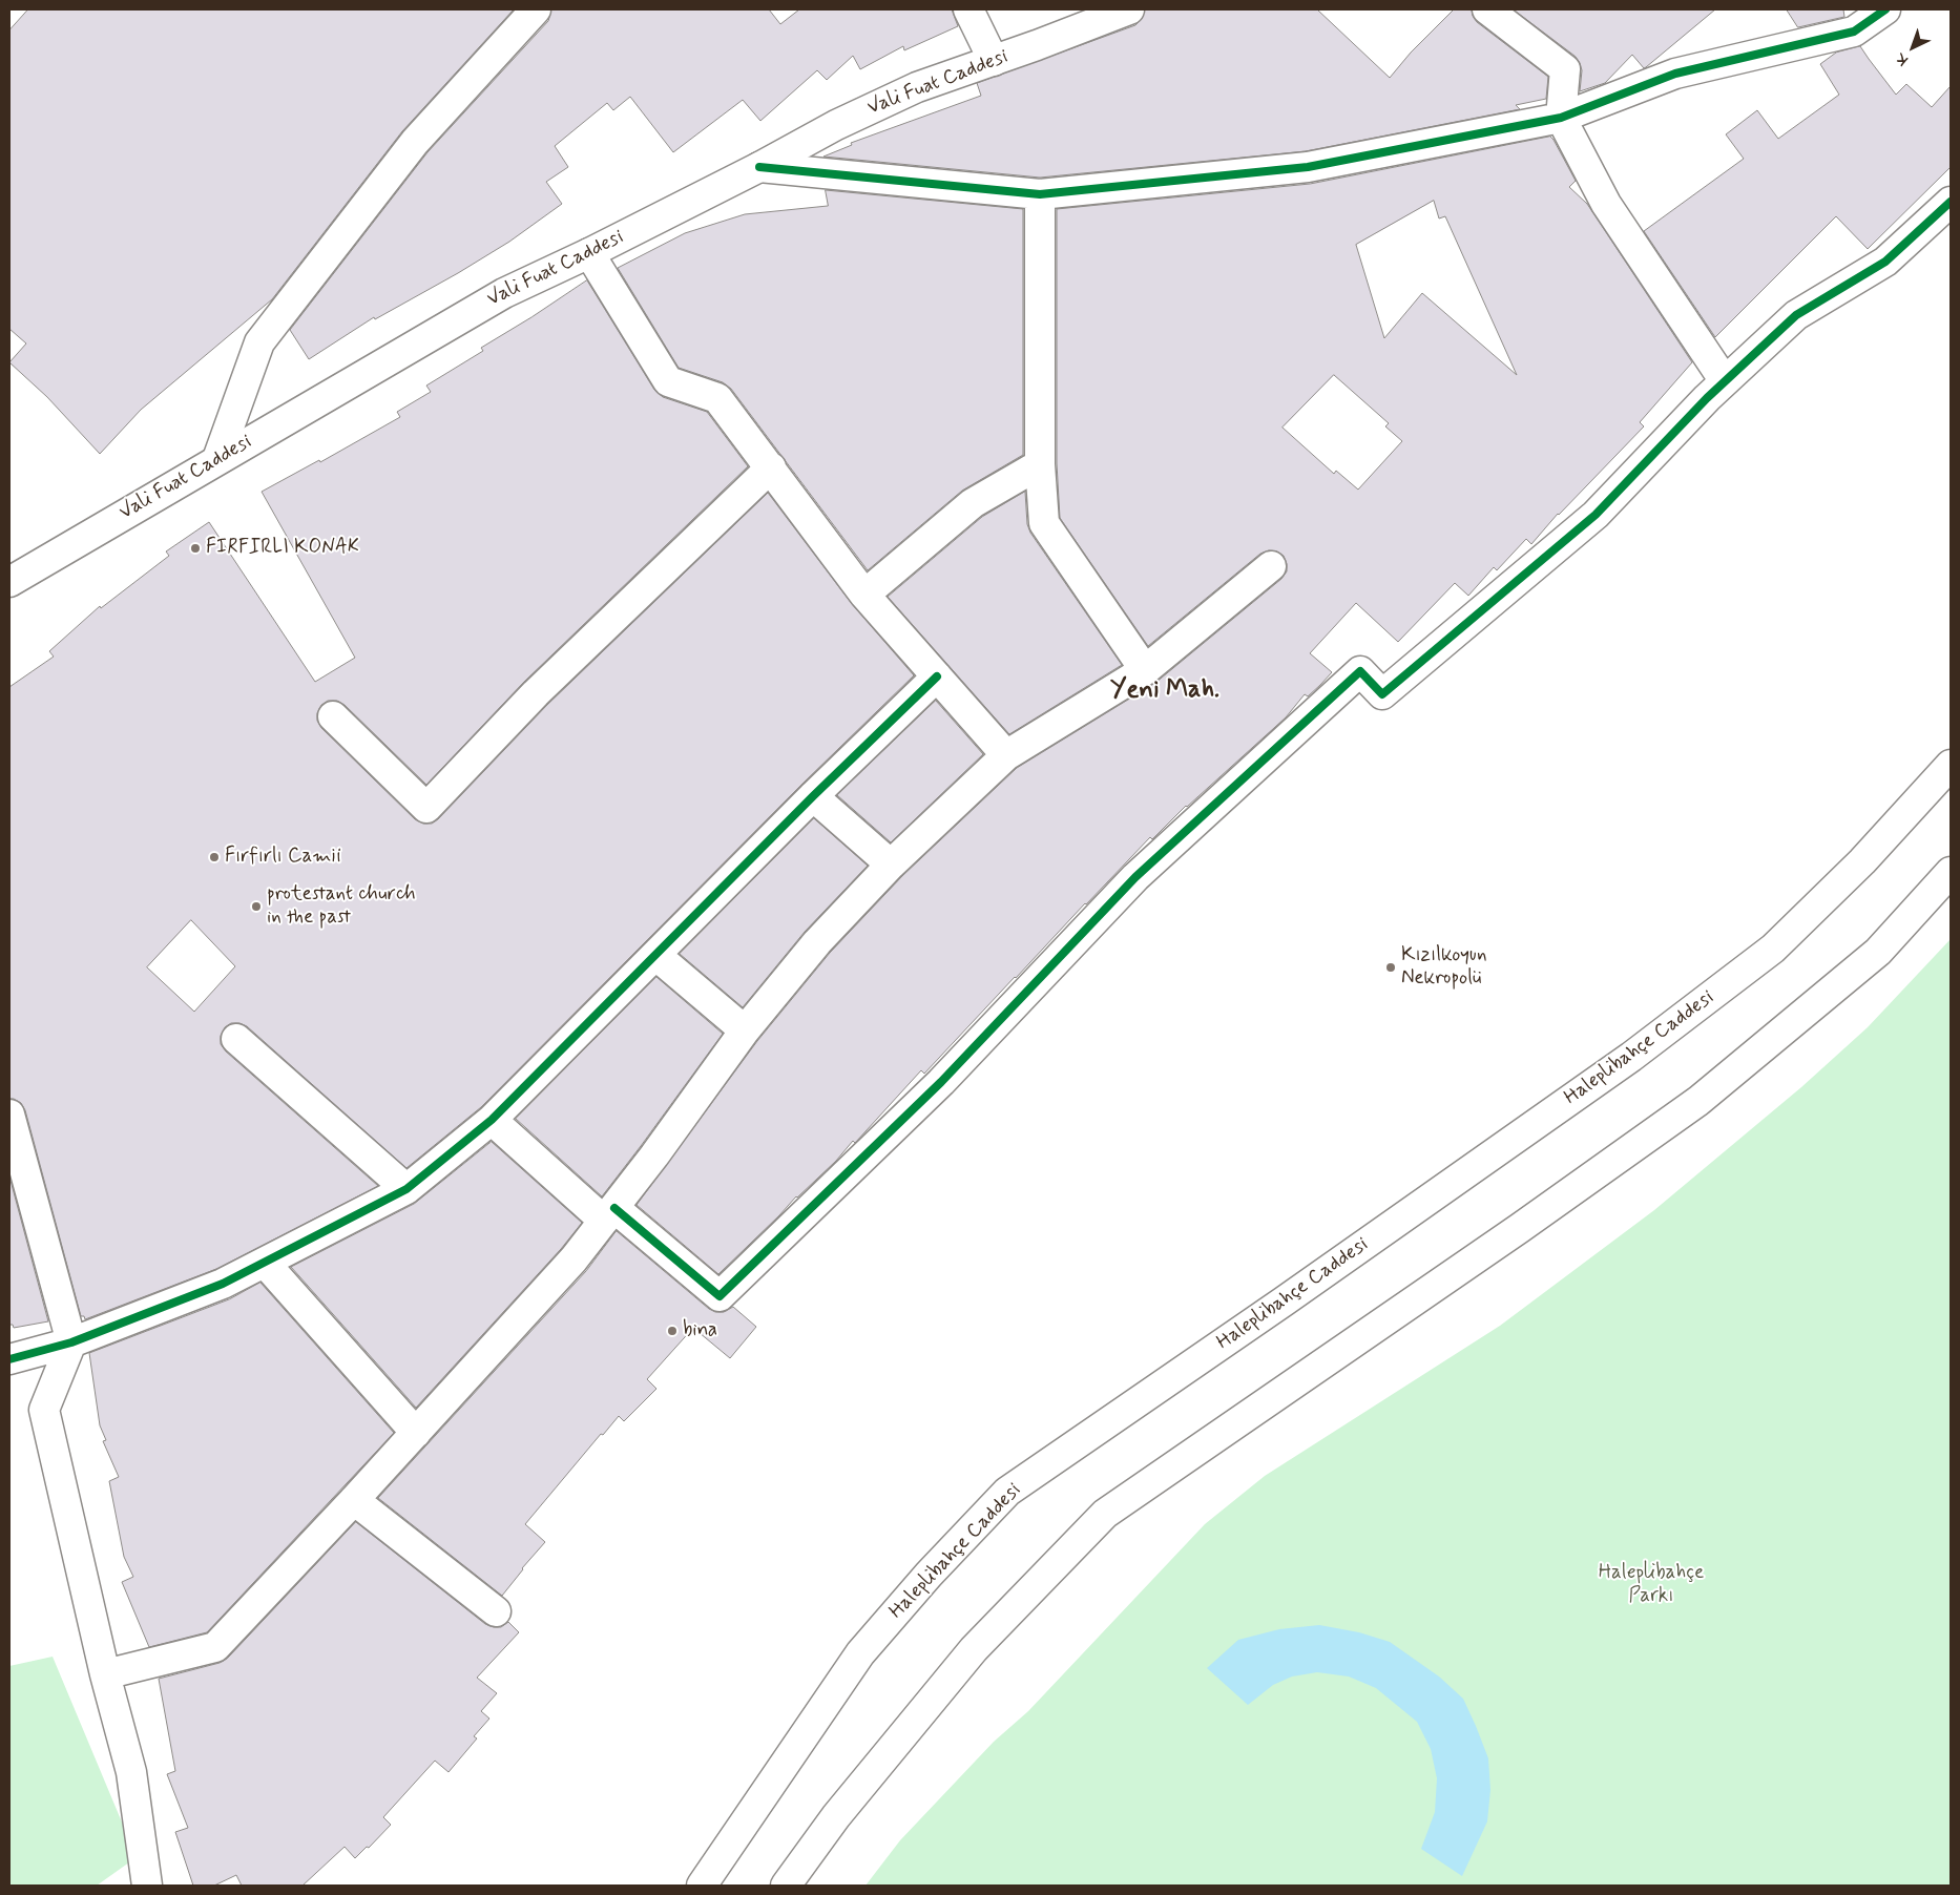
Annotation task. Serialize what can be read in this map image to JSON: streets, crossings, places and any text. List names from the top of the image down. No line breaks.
{"streets":{"street":["Vali Fuat Caddesi","Haleplibahçe Caddesi"]},"districts":["Yeni Mah."],"parks":["Haleplibahçe Parkı"],"places":["FIRFIRLI KONAK","Fırfırlı Camii","protestant church in the past","Kızılkoyun Nekropolü","bina"],"north":"bottom left"}
